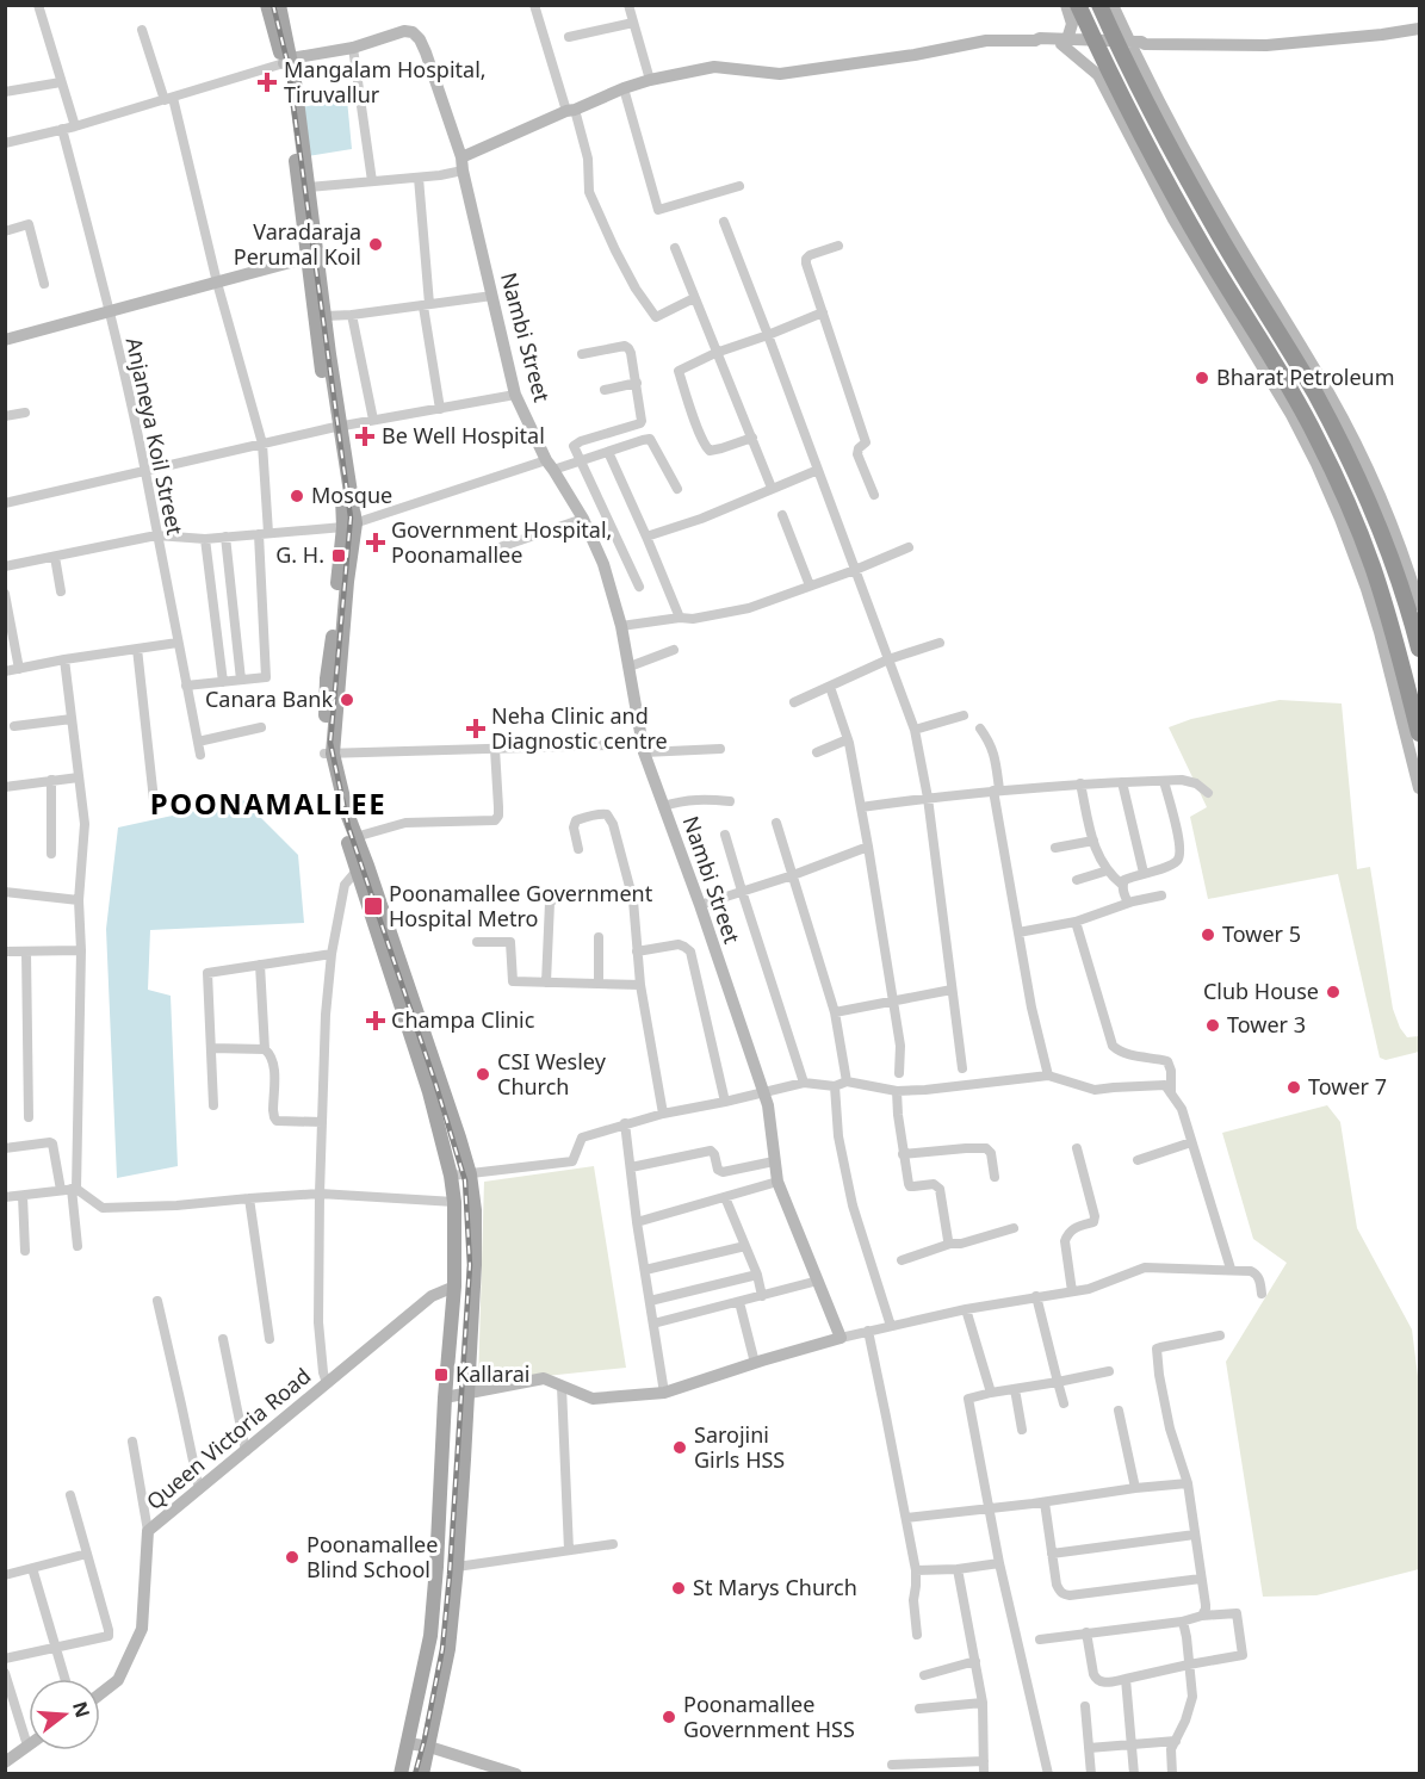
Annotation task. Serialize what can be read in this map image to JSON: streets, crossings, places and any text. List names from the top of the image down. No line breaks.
{"streets":{"street":["Nambi Street","Anjaneya Koil Street","Queen Victoria Road"]},"districts":["POONAMALLEE"],"places":{"health":["Mangalam Hospital, Tiruvallur","Be Well Hospital","Government Hospital, Poonamallee","Neha Clinic and Diagnostic centre","Champa Clinic"],"other":["Varadaraja Perumal Koil","Bharat Petroleum","Mosque","Canara Bank","Tower 5","Club House","Tower 3","CSI Wesley Church","Tower 7","Sarojini Girls HSS","Poonamallee Blind School","St Marys Church","Poonamallee Government HSS"],"transit":["G. H.","Poonamallee Government Hospital Metro","Kallarai"]},"north":"right"}
